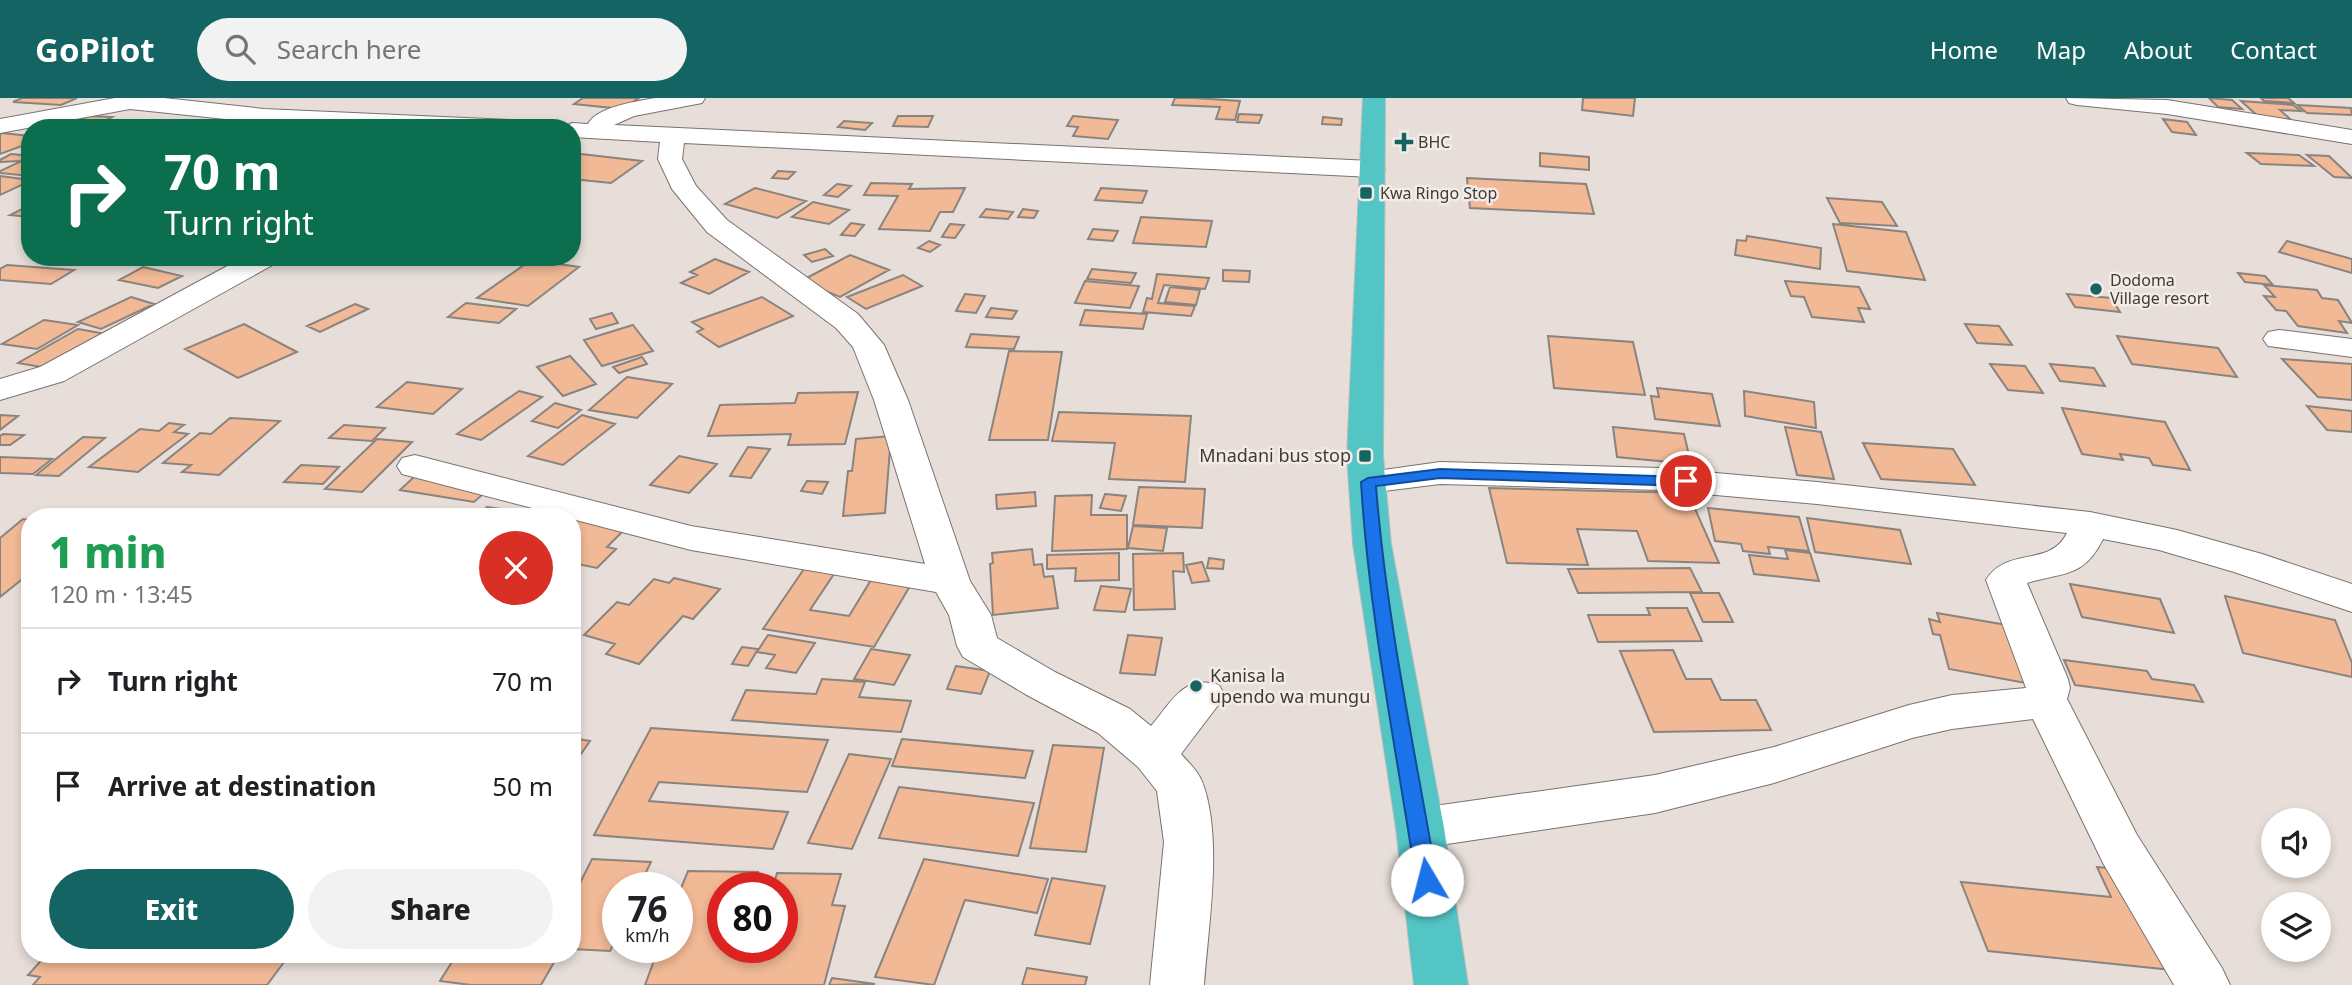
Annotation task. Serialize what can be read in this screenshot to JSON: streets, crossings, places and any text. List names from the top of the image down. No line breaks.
{"places":{"health":["BHC"],"transit":["Kwa Ringo Stop","Mnadani bus stop"],"other":["Dodoma Village resort","Kanisa la upendo wa mungu"]},"page":{"header":"GoPilot","search":"Search here","nav":["Home","Map","About","Contact"],"turn":["70 m","Turn right"],"heading":["1 min","120 m · 13:45"],"list":[{"name":"Turn right","value":"70 m"},{"name":"Arrive at destination","value":"50 m"}],"buttons":["Exit","Share"],"speed":"76 km/h","limit":"80"}}
